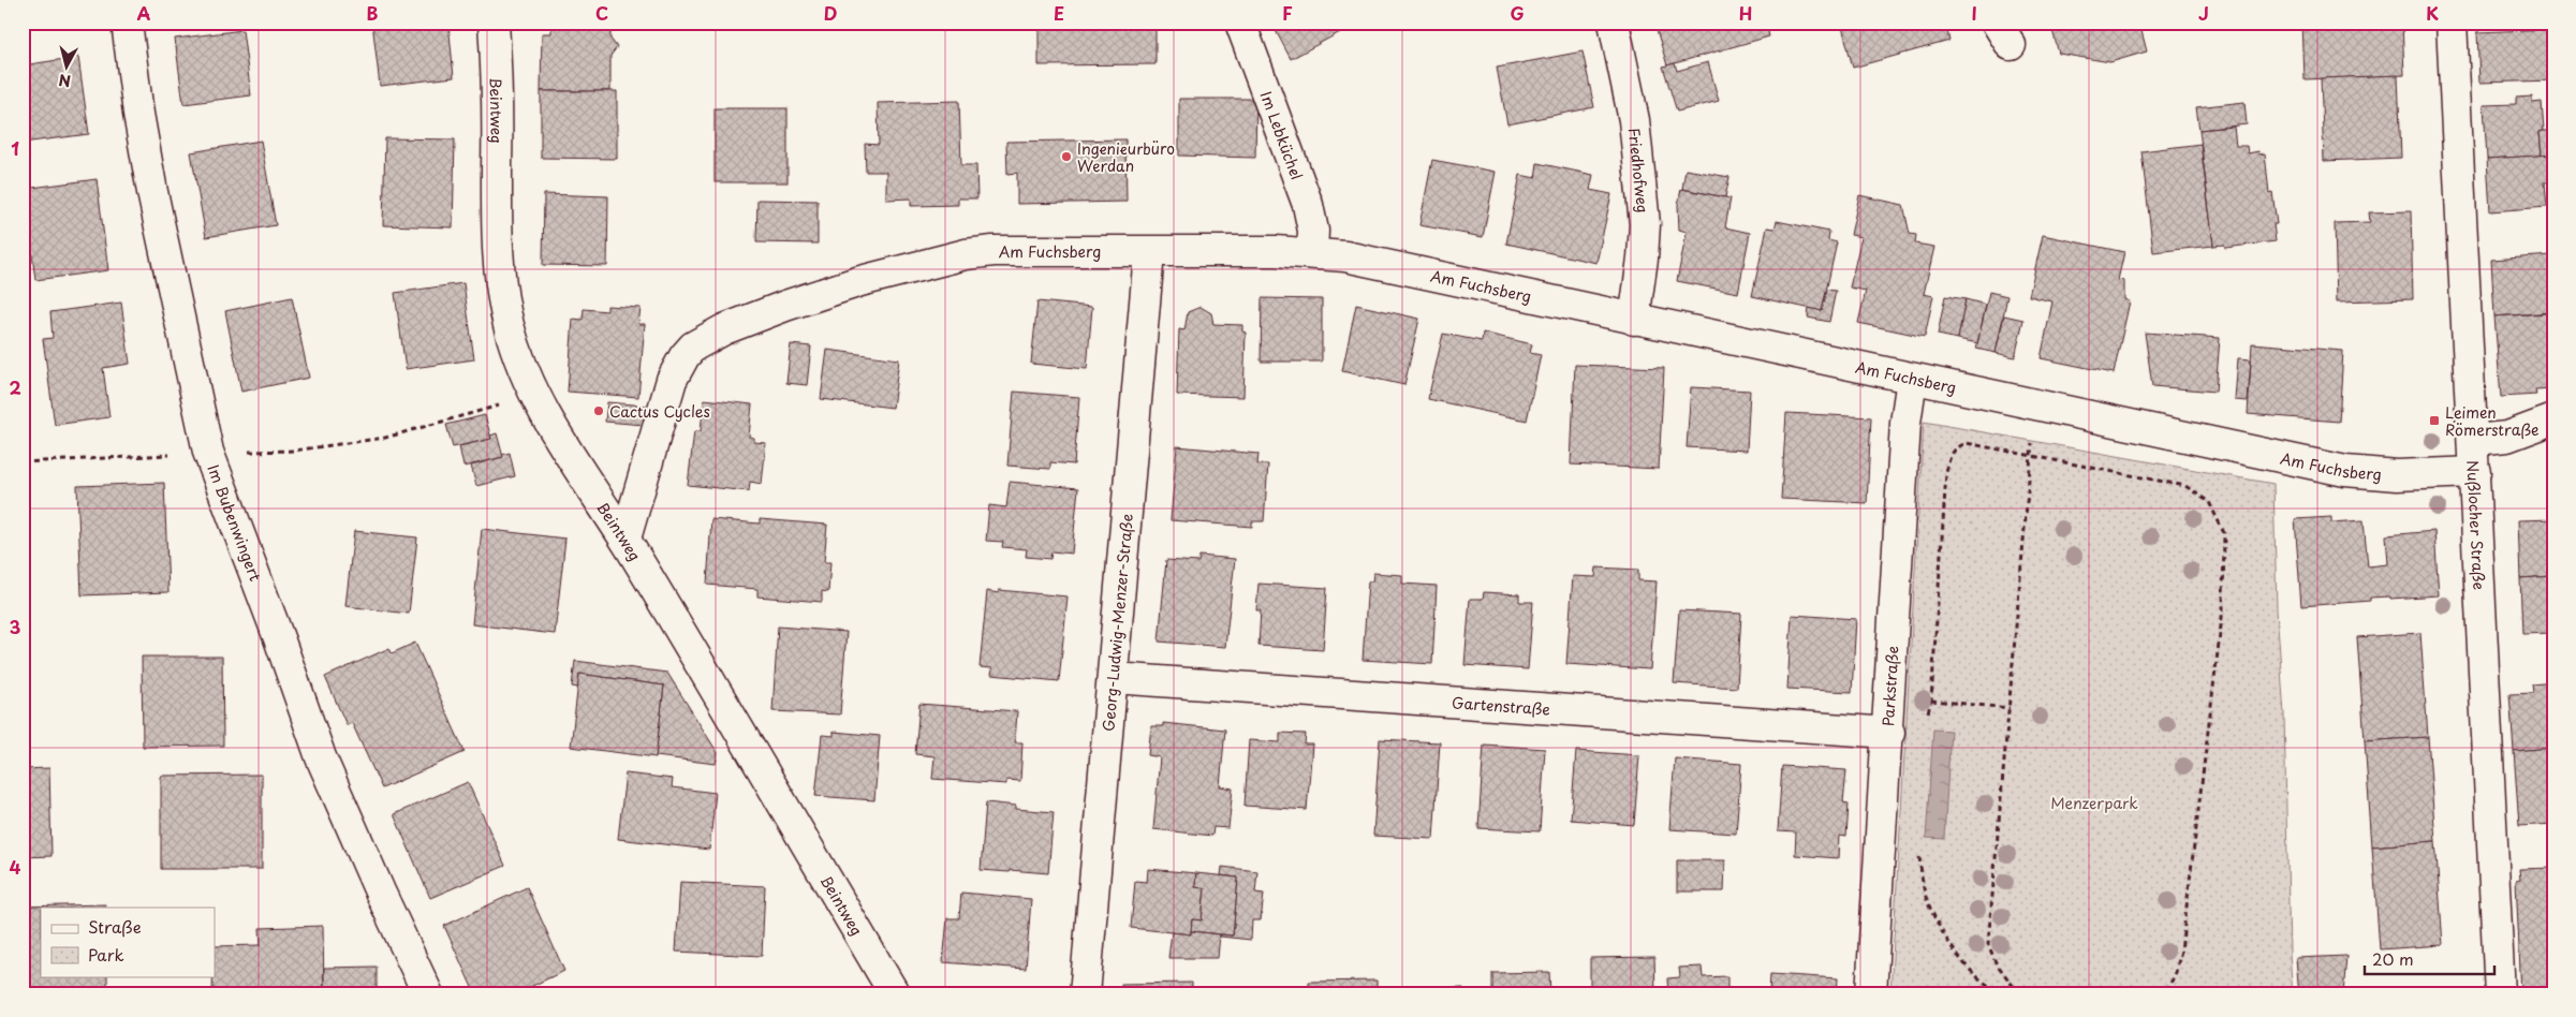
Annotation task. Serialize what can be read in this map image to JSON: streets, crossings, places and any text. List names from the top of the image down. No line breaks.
{"streets":{"street":["Beintweg","Im Lebküchel","Friedhofweg","Am Fuchsberg","Im Bubenwingert","Nußlocher Straße","Georg-Ludwig-Menzer-Straße","Parkstraße","Gartenstraße"]},"crossings":[["Beintweg","Am Fuchsberg"],["Im Lebküchel","Am Fuchsberg"],["Friedhofweg","Am Fuchsberg"],["Am Fuchsberg","Nußlocher Straße"],["Am Fuchsberg","Georg-Ludwig-Menzer-Straße"],["Am Fuchsberg","Parkstraße"],["Georg-Ludwig-Menzer-Straße","Gartenstraße"],["Parkstraße","Gartenstraße"]],"parks":["Menzerpark"],"places":{"other":["Ingenieurbüro Werdan","Cactus Cycles"],"transit":["Leimen Römerstraße"]},"legend":["Straße","Park"],"scale_bar":"20 m","north":"bottom","grid":{"columns":["A","B","C","D","E","F","G","H","I","J","K"],"rows":["1","2","3","4"]}}
